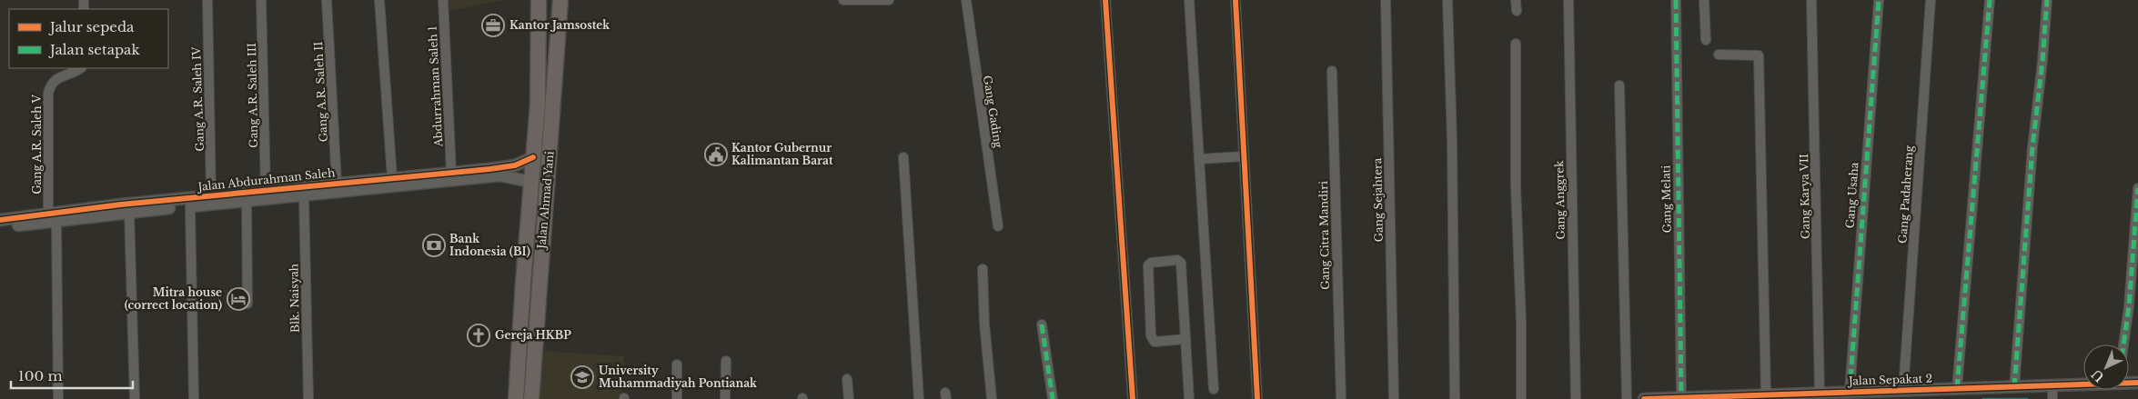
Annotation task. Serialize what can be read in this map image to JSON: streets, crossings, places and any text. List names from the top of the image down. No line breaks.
{"streets":{"highway":["Jalan Ahmad Yani"],"street":["Abdurrahman Saleh 1","Gang A.R. Saleh II","Gang A.R. Saleh III","Gang A.R. Saleh IV","Gang Gading","Gang A.R. Saleh V","Jalan Abdurahman Saleh","Gang Padaherang","Gang Usaha","Gang Karya VII","Gang Melati","Gang Sejahtera","Gang Anggrek","Gang Citra Mandiri","Blk. Naisyah","Jalan Sepakat 2"]},"crossings":[["Abdurrahman Saleh 1","Jalan Abdurahman Saleh"],["Gang A.R. Saleh II","Jalan Abdurahman Saleh"],["Gang A.R. Saleh III","Jalan Abdurahman Saleh"],["Gang A.R. Saleh IV","Jalan Abdurahman Saleh"],["Gang A.R. Saleh V","Jalan Abdurahman Saleh"],["Jalan Abdurahman Saleh","Jalan Ahmad Yani"],["Jalan Abdurahman Saleh","Blk. Naisyah"],["Gang Padaherang","Jalan Sepakat 2"],["Gang Usaha","Jalan Sepakat 2"],["Gang Karya VII","Jalan Sepakat 2"],["Gang Melati","Jalan Sepakat 2"]],"places":{"office":["Kantor Jamsostek"],"public building":["Kantor Gubernur Kalimantan Barat"],"bank":["Bank Indonesia (BI)"],"hotel":["Mitra house (correct location)"],"church":["Gereja HKBP"],"school or university":["University Muhammadiyah Pontianak"]},"legend":["Jalur sepeda","Jalan setapak"],"scale_bar":"100 m","north":"bottom left"}
